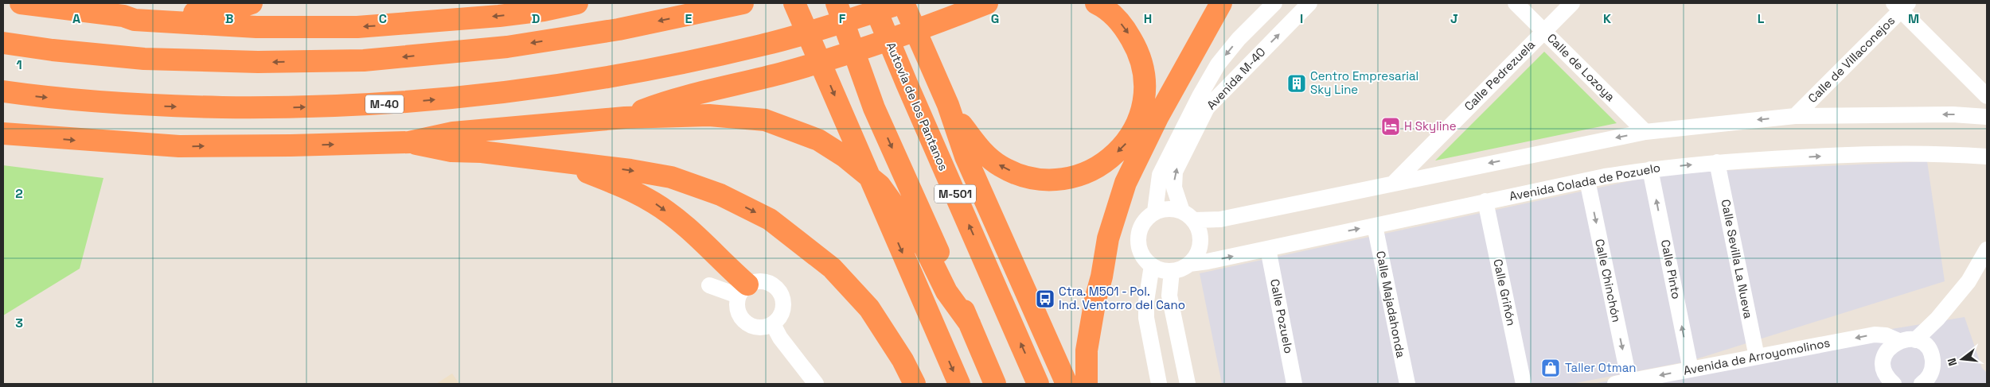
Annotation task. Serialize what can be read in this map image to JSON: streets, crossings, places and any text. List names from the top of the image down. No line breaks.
{"streets":{"highway":["M-40","Autovía de los Pantanos","M-501"],"street":["Calle de Villaconejos","Calle de Lozoya","Calle Pedrezuela","Avenida M-40","Avenida Colada de Pozuelo","Calle Sevilla La Nueva","Calle Pinto","Calle Chinchón","Calle Griñón","Calle Majadahonda","Calle Pozuelo","Avenida de Arroyomolinos"]},"crossings":[["Calle de Lozoya","Calle Pedrezuela"],["Avenida M-40","Avenida Colada de Pozuelo"],["Avenida Colada de Pozuelo","Calle Sevilla La Nueva"],["Avenida Colada de Pozuelo","Calle Pinto"],["Avenida Colada de Pozuelo","Calle Chinchón"],["Avenida Colada de Pozuelo","Calle Griñón"],["Avenida Colada de Pozuelo","Calle Majadahonda"],["Avenida Colada de Pozuelo","Calle Pozuelo"],["Calle Sevilla La Nueva","Avenida de Arroyomolinos"],["Calle Pinto","Avenida de Arroyomolinos"],["Calle Chinchón","Avenida de Arroyomolinos"]],"one_way":["Calle Pinto","Calle Chinchón","Avenida de Arroyomolinos"],"places":{"building":["Centro Empresarial Sky Line"],"hotel":["H Skyline"],"bus stop":["Ctra. M501 - Pol. Ind. Ventorro del Cano"],"shop":["Taller Otman"]},"north":"left","grid":{"columns":["A","B","C","D","E","F","G","H","I","J","K","L","M"],"rows":["1","2","3"]}}
